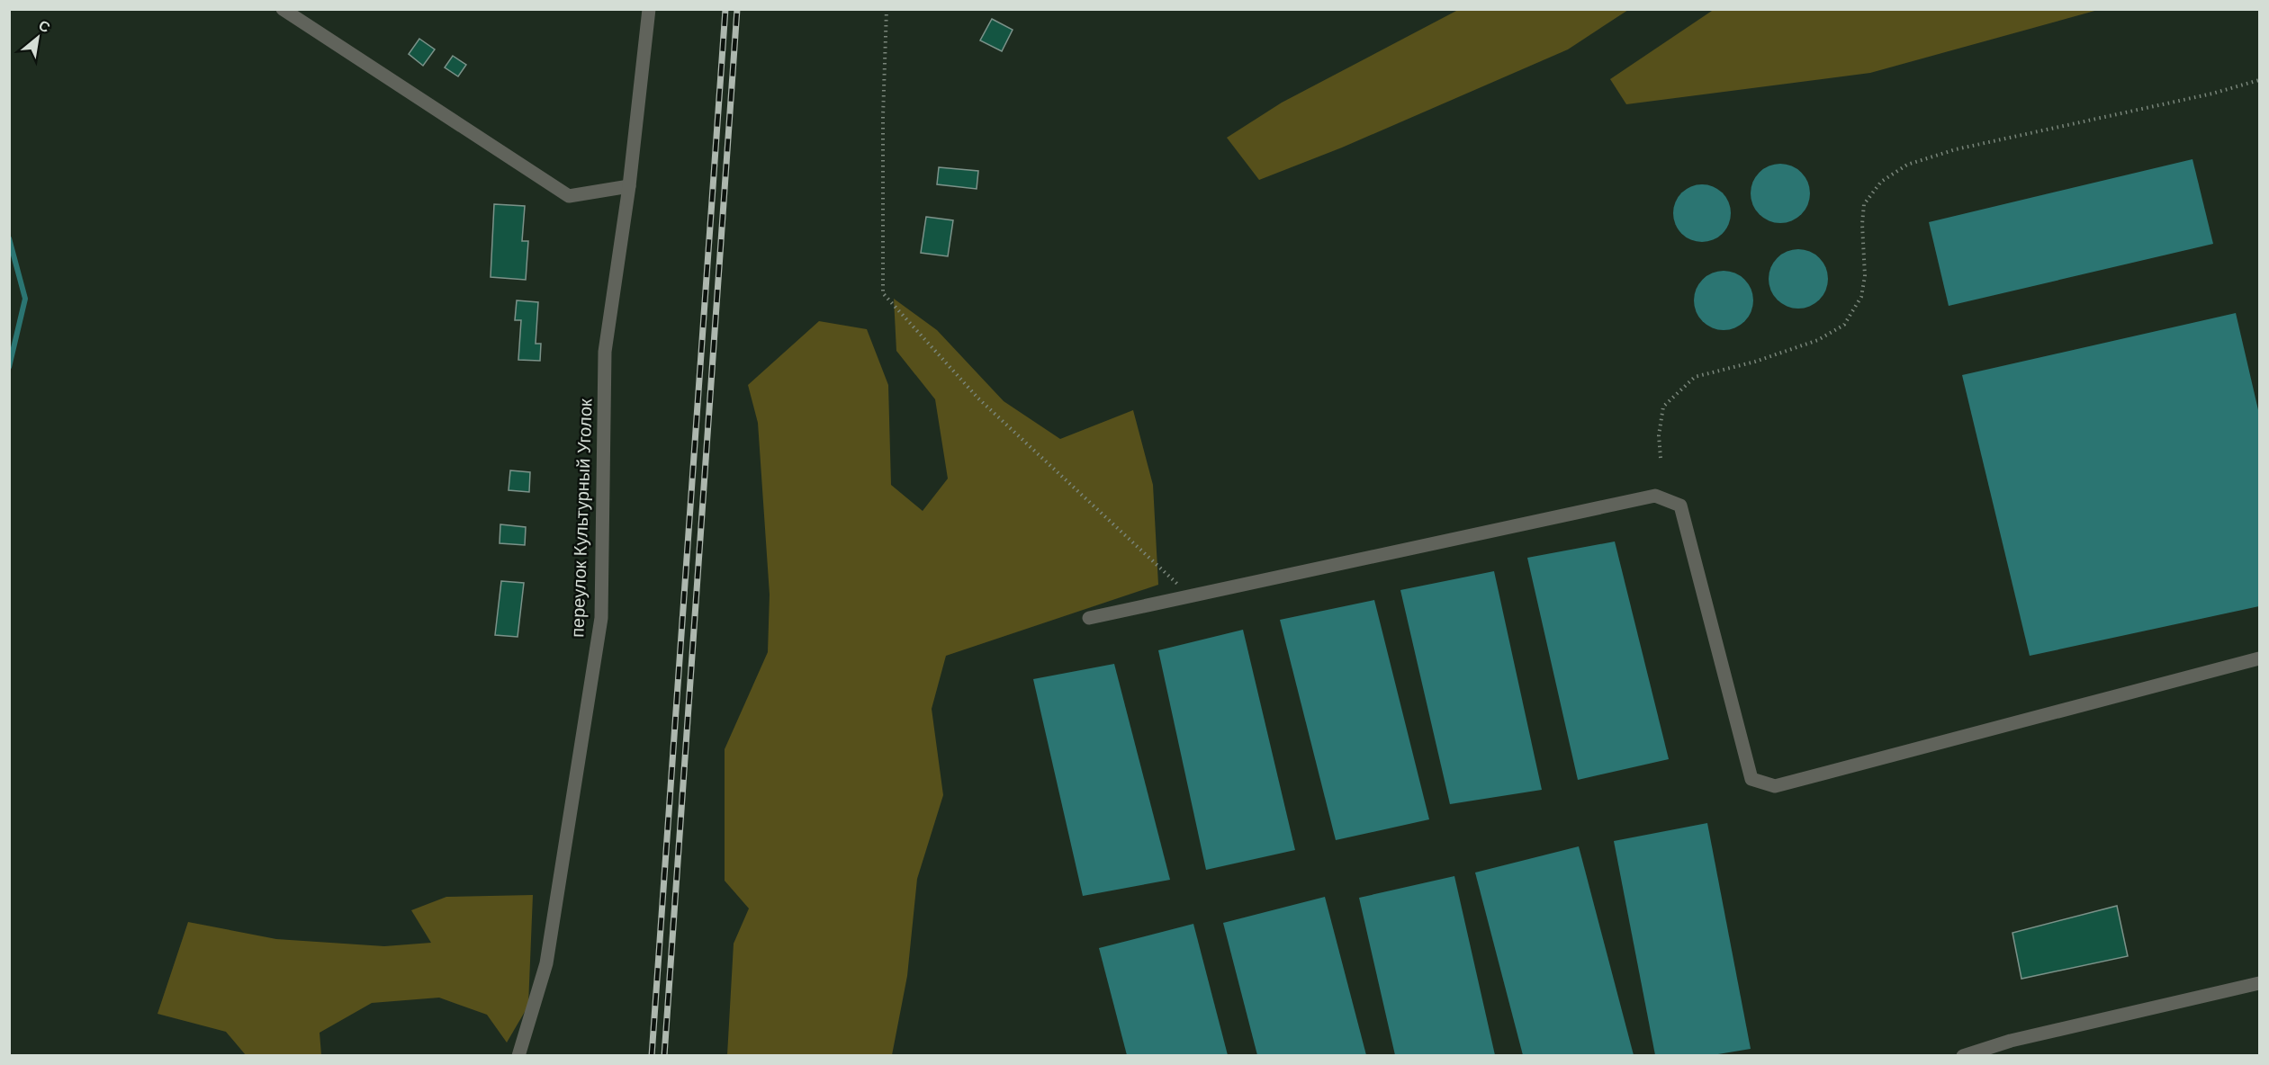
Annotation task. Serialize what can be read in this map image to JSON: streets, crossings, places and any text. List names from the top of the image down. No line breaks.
{"streets":{"street":["переулок Культурный Уголок"]},"north":"top right"}
